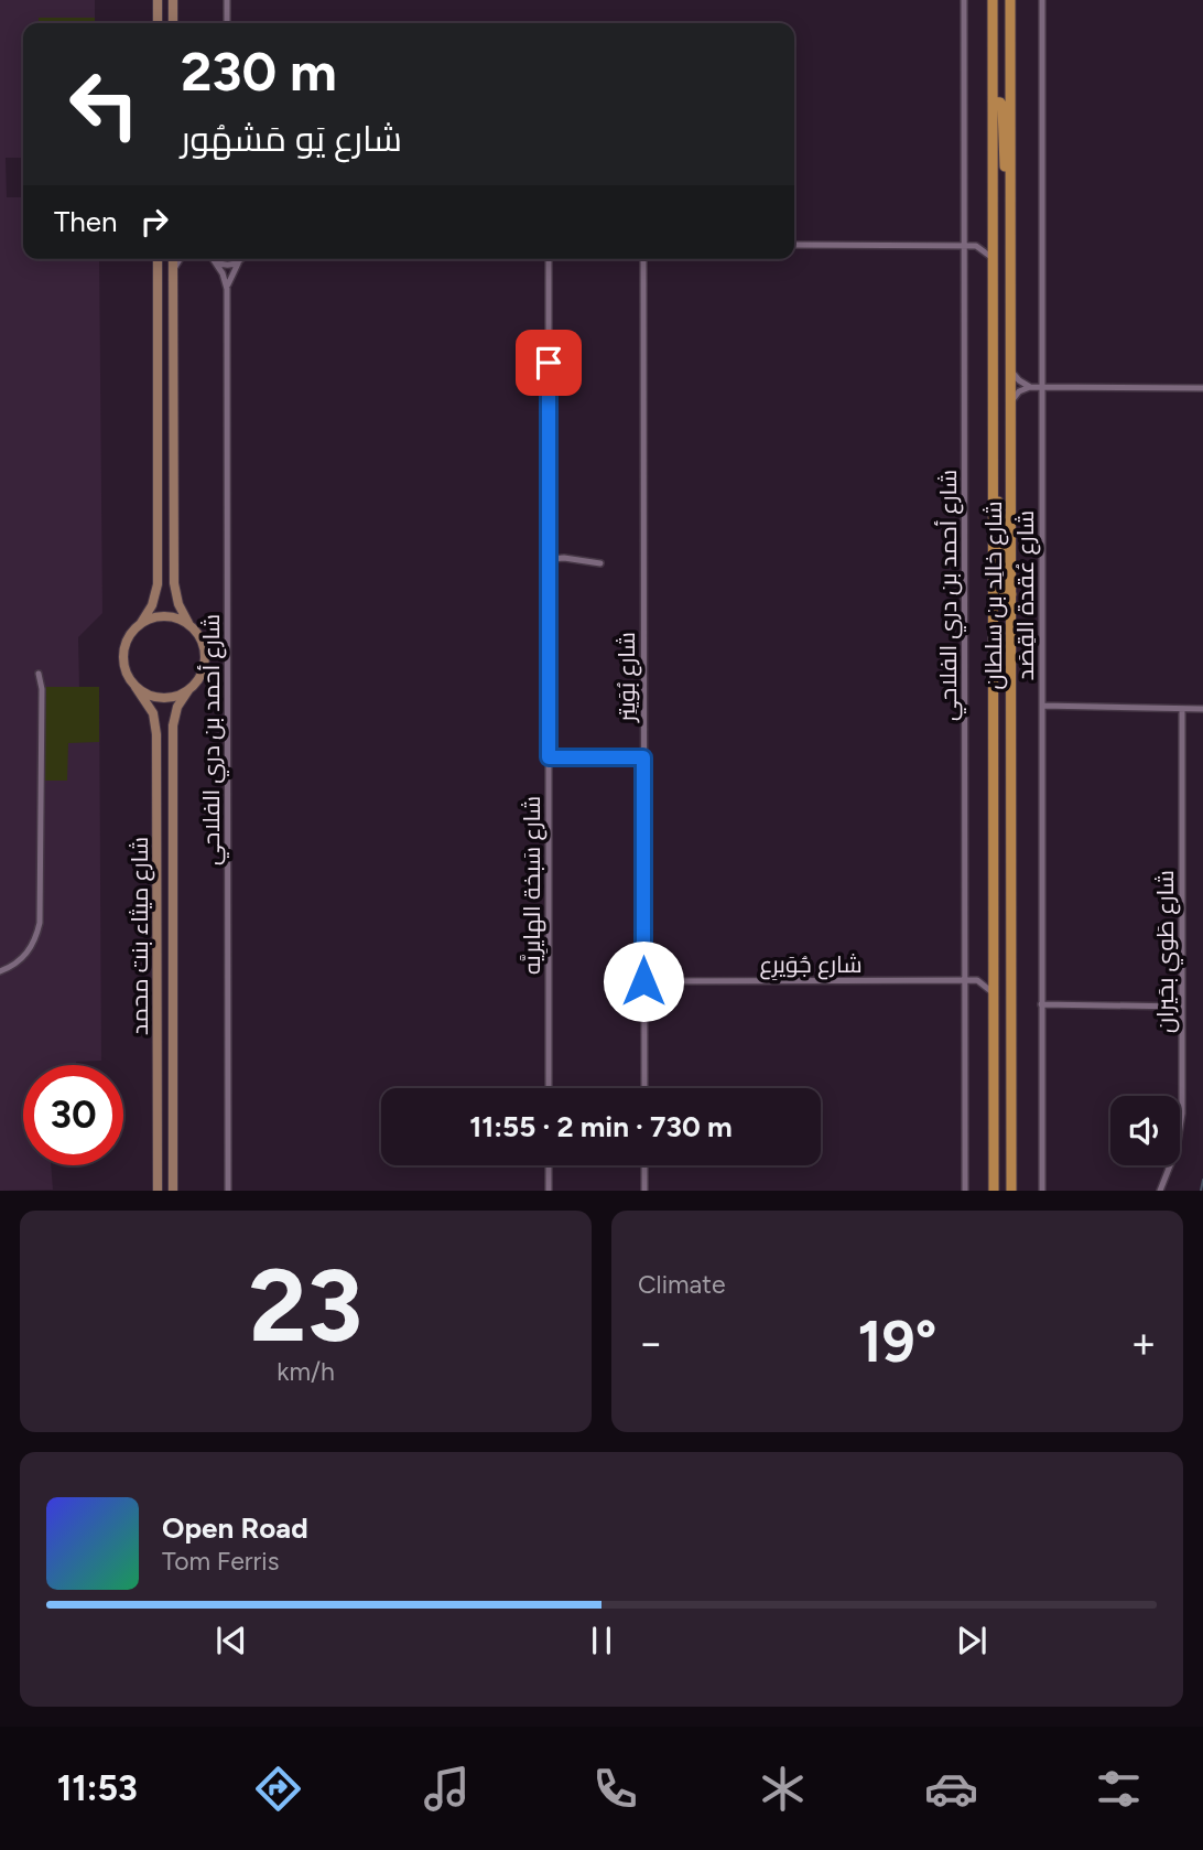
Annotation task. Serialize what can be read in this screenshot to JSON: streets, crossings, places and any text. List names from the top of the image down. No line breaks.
{"streets":{"main road":["شارع خالِد بن سلطان","شارع ميثاء بنت محمد"],"street":["شارع أحمد بن دري الفلاحي","شارع عُقدة القِصَد","شارع بُوَيتِر","شارع سَبخة الهايرِيَّه","شارع طَوي بحَيران","شارع جُوَيرِع"]},"crossings":[["شارع أحمد بن دري الفلاحي","شارع جُوَيرِع"],["شارع بُوَيتِر","شارع جُوَيرِع"]],"page":{"turn":["230 m","شارع يَو مَشهُور"],"then":"Then","limit":"30","trip":"11:55 · 2 min · 730 m","tile":[["23","km/h"],"Climate"],"heat":["−","19°","+"],"song":["Open Road","Tom Ferris"],"tabs":"11:53"}}
